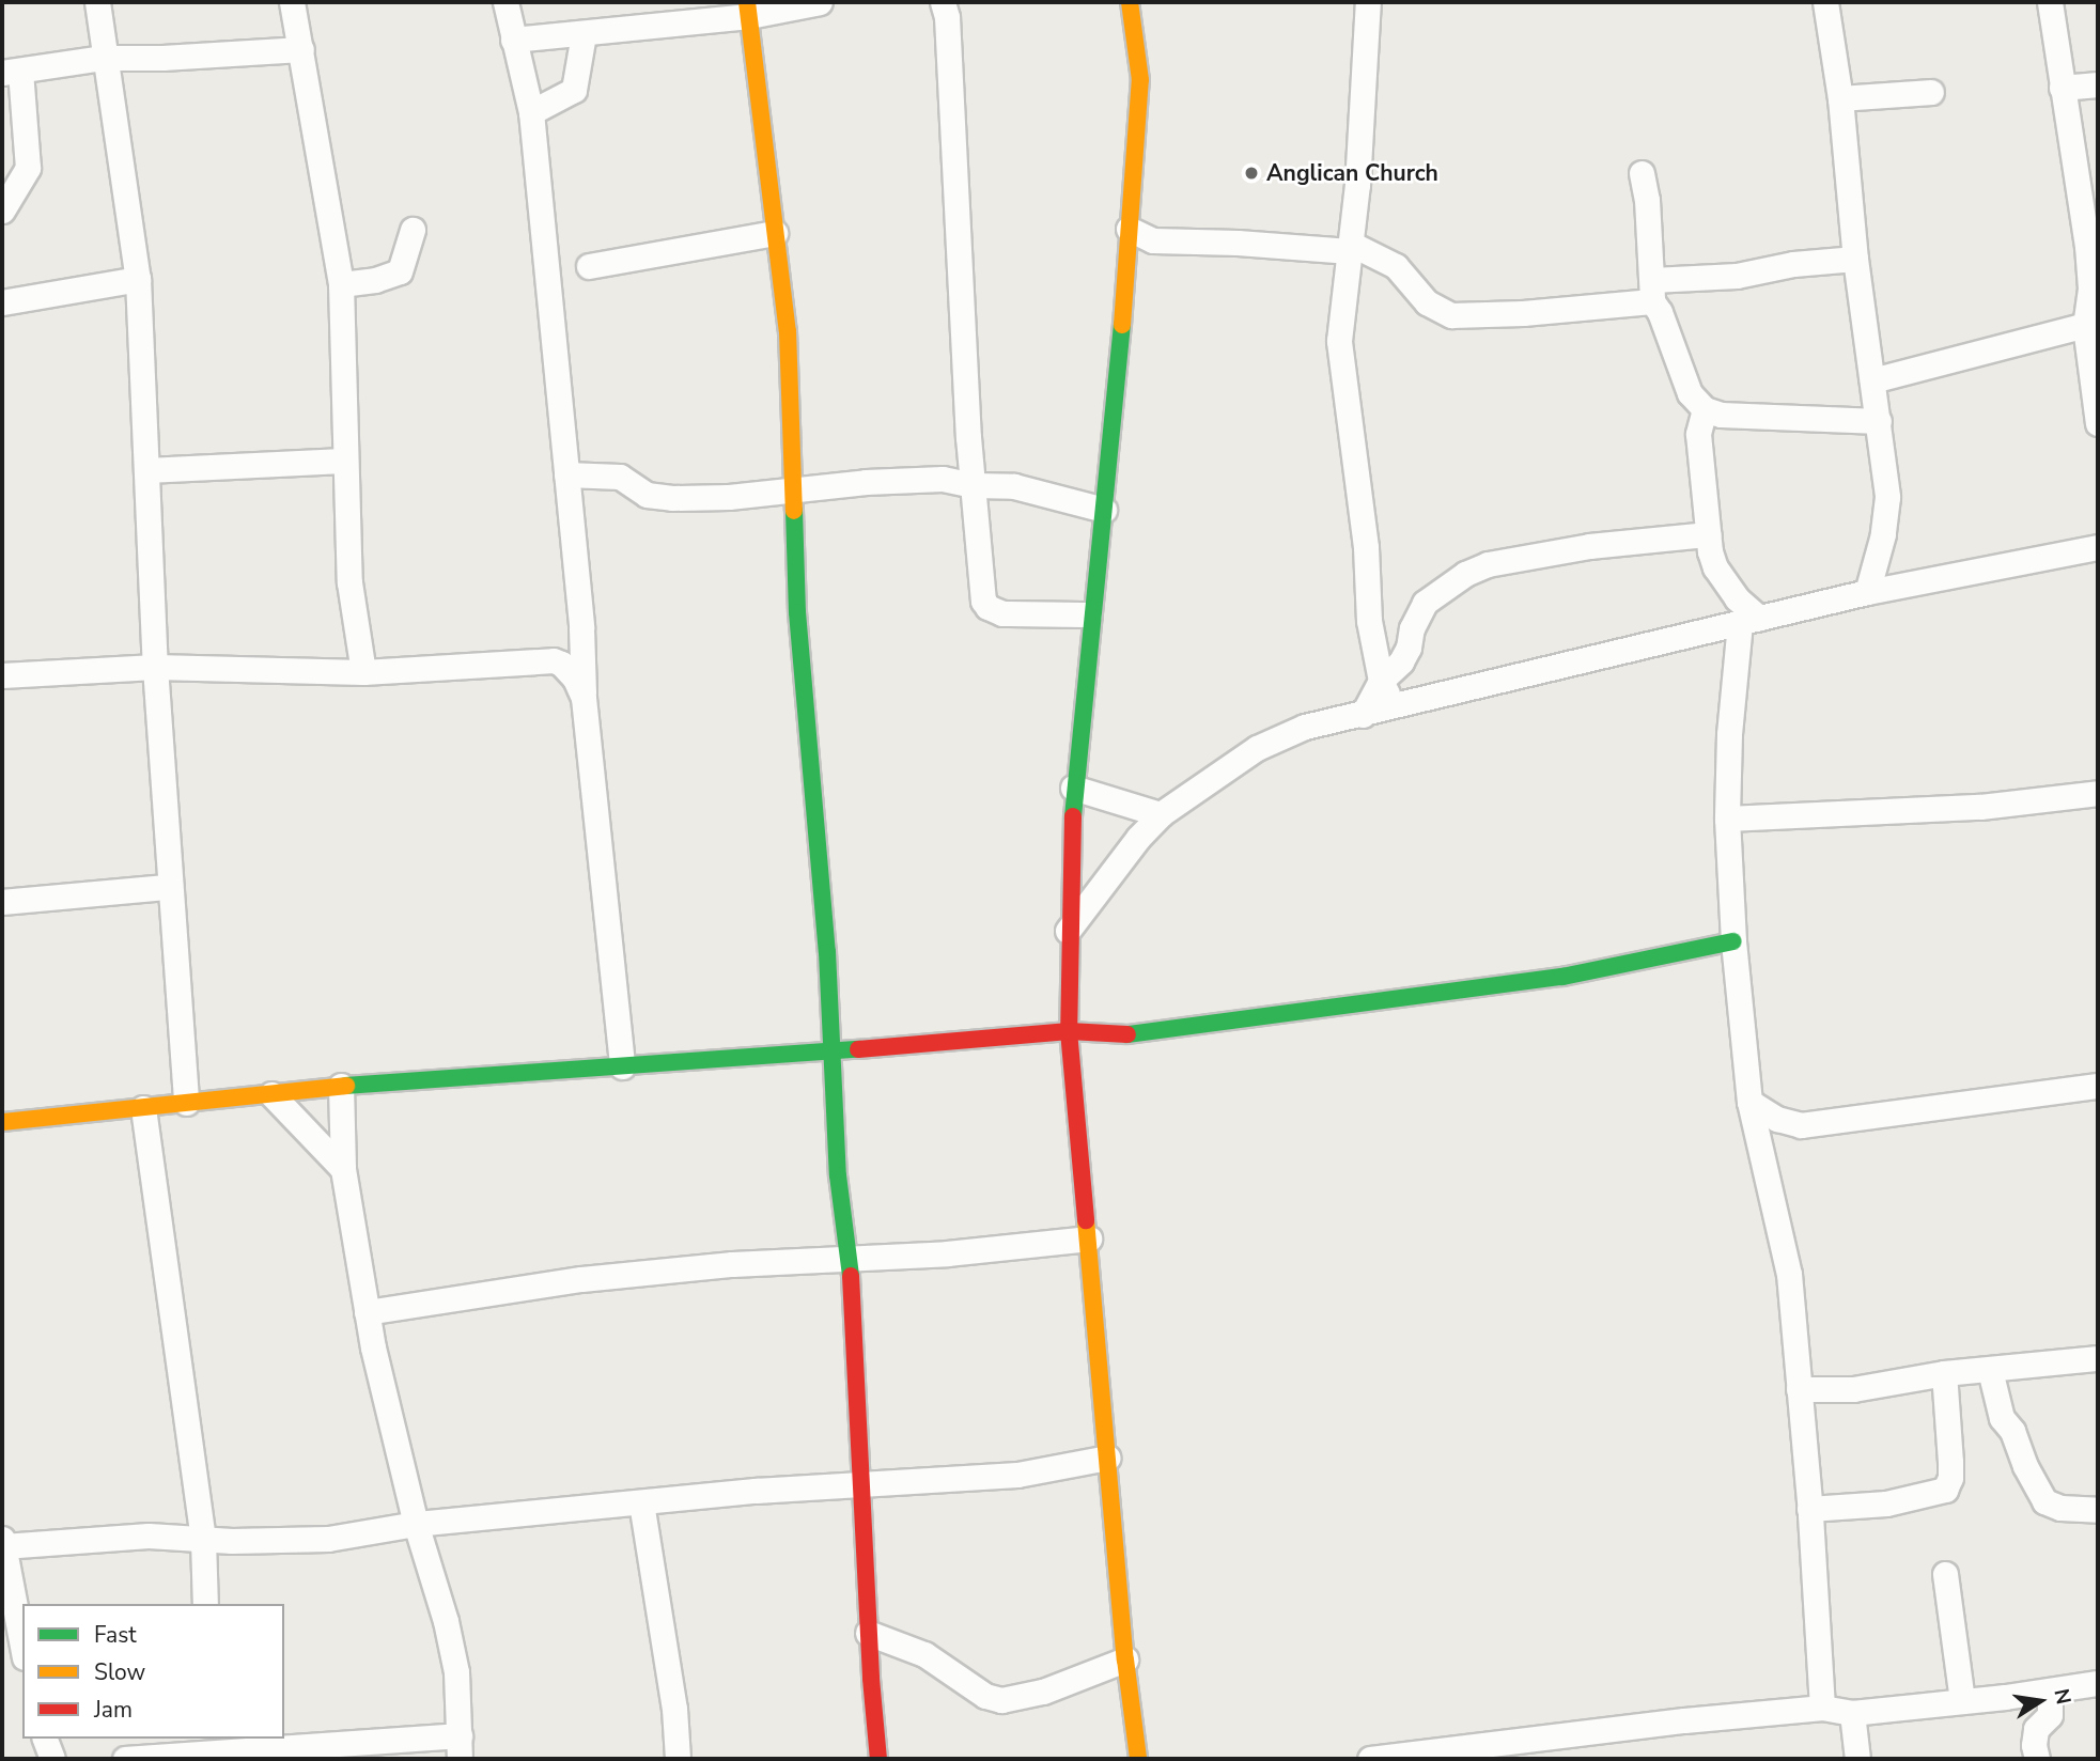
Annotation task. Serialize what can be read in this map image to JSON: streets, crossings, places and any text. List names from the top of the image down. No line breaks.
{"places":["Anglican Church"],"legend":["Fast","Slow","Jam"],"north":"right"}
